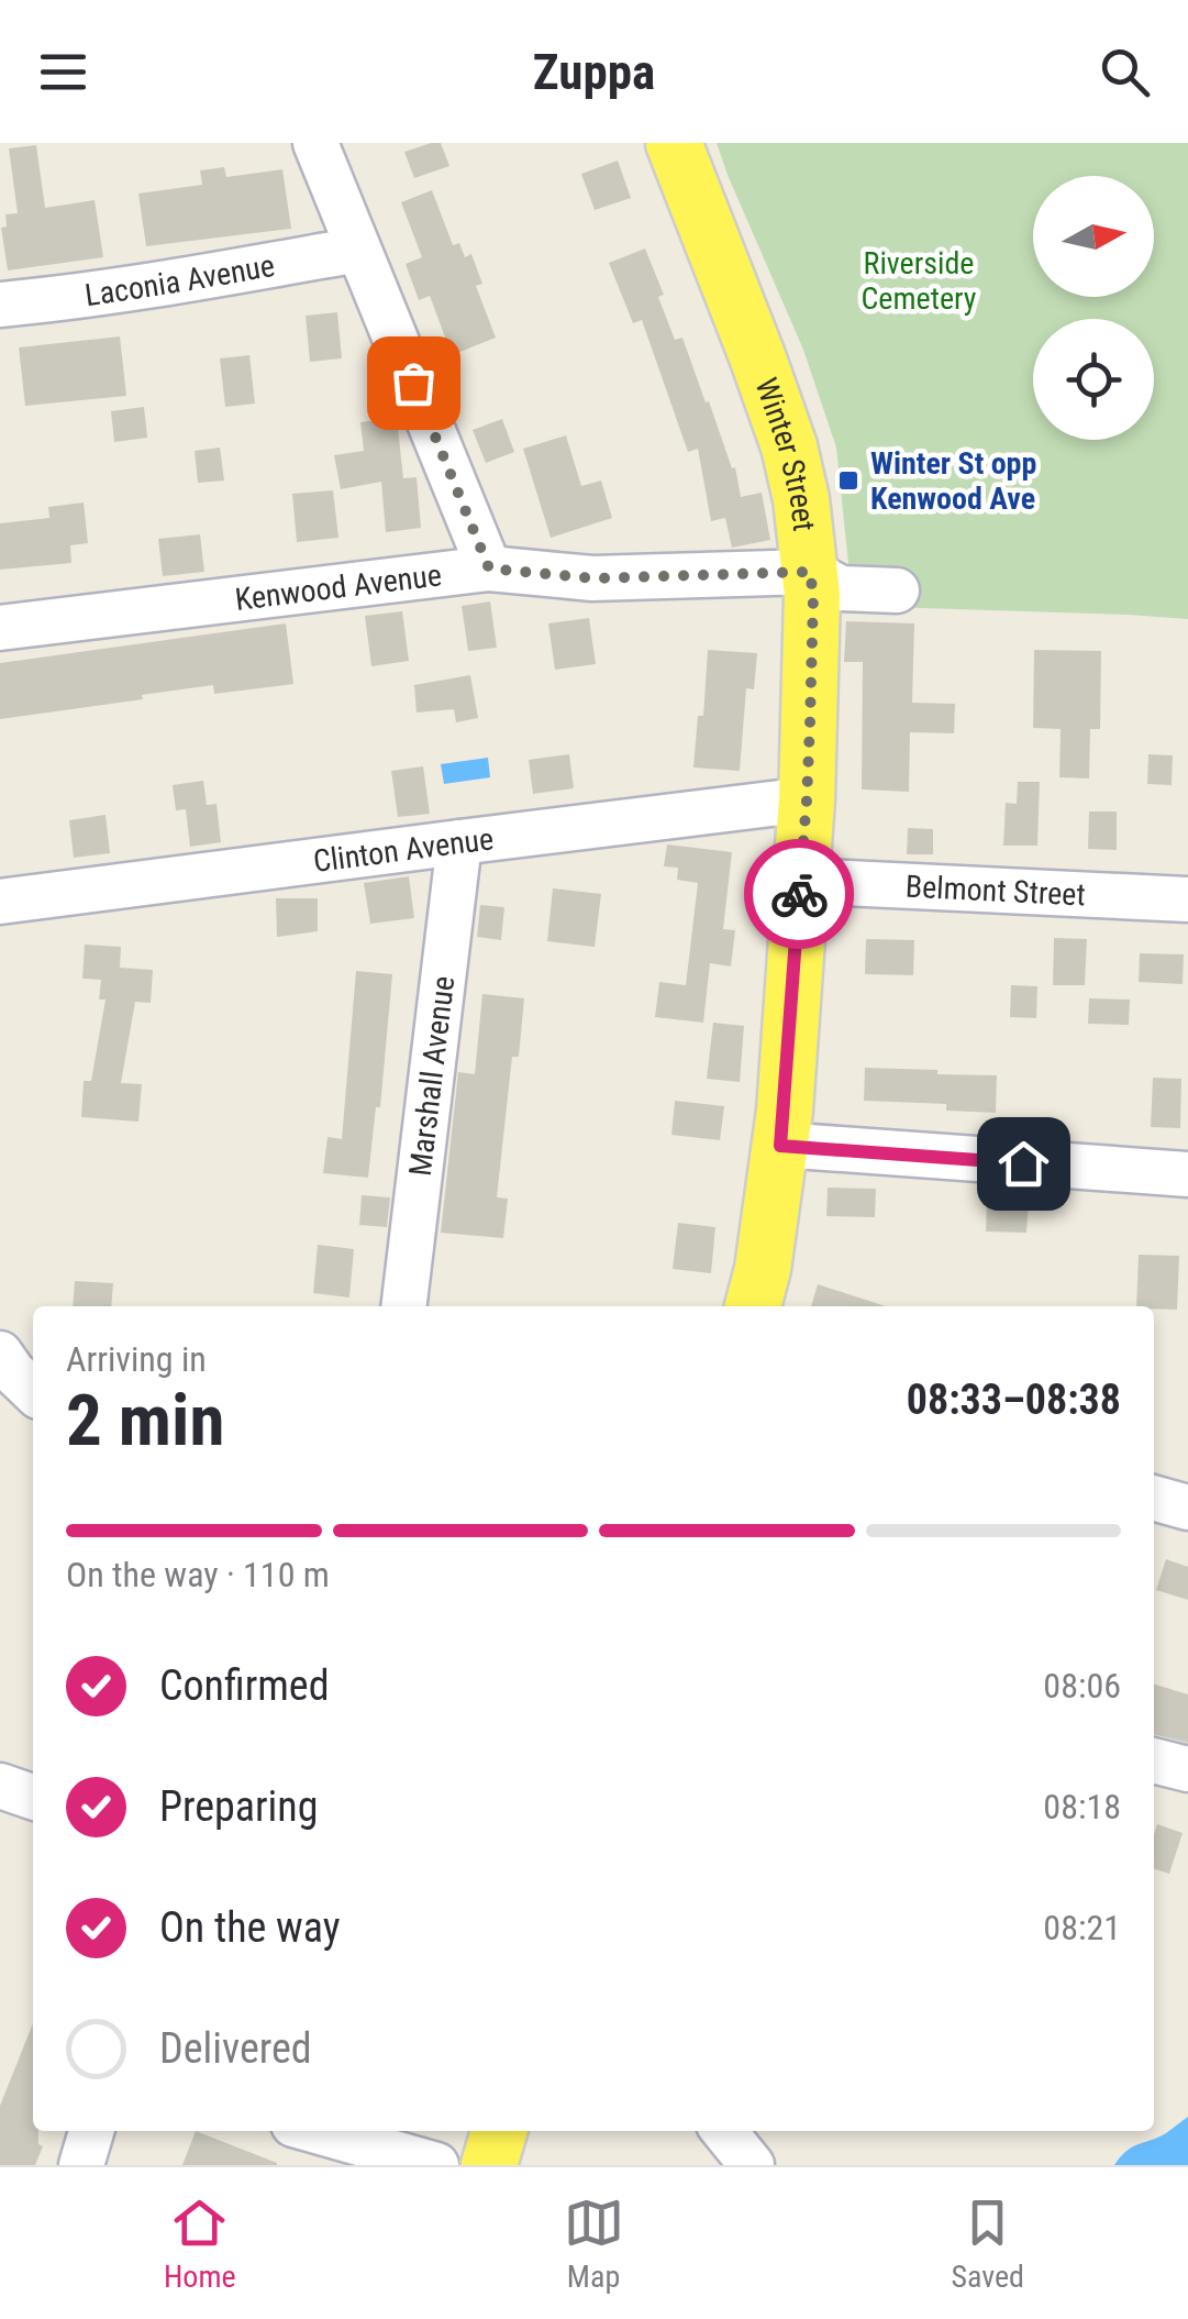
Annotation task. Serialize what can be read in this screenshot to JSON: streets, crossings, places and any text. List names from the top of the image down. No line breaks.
{"streets":{"main road":["Winter Street"],"street":["Laconia Avenue","Kenwood Avenue","Clinton Avenue","Belmont Street","Marshall Avenue"]},"crossings":[["Winter Street","Kenwood Avenue"],["Winter Street","Clinton Avenue"],["Winter Street","Belmont Street"],["Clinton Avenue","Marshall Avenue"]],"parks":["Riverside Cemetery"],"places":{"transit":["Winter St opp Kenwood Ave"]},"north":"right","page":{"header":"Zuppa","heading":["2 min","Arriving in","08:33–08:38"],"bar":"On the way · 110 m","list":[["Confirmed","08:06"],["Preparing","08:18"],["On the way","08:21"],"Delivered"],"tabs":["Home","Map","Saved"]}}
